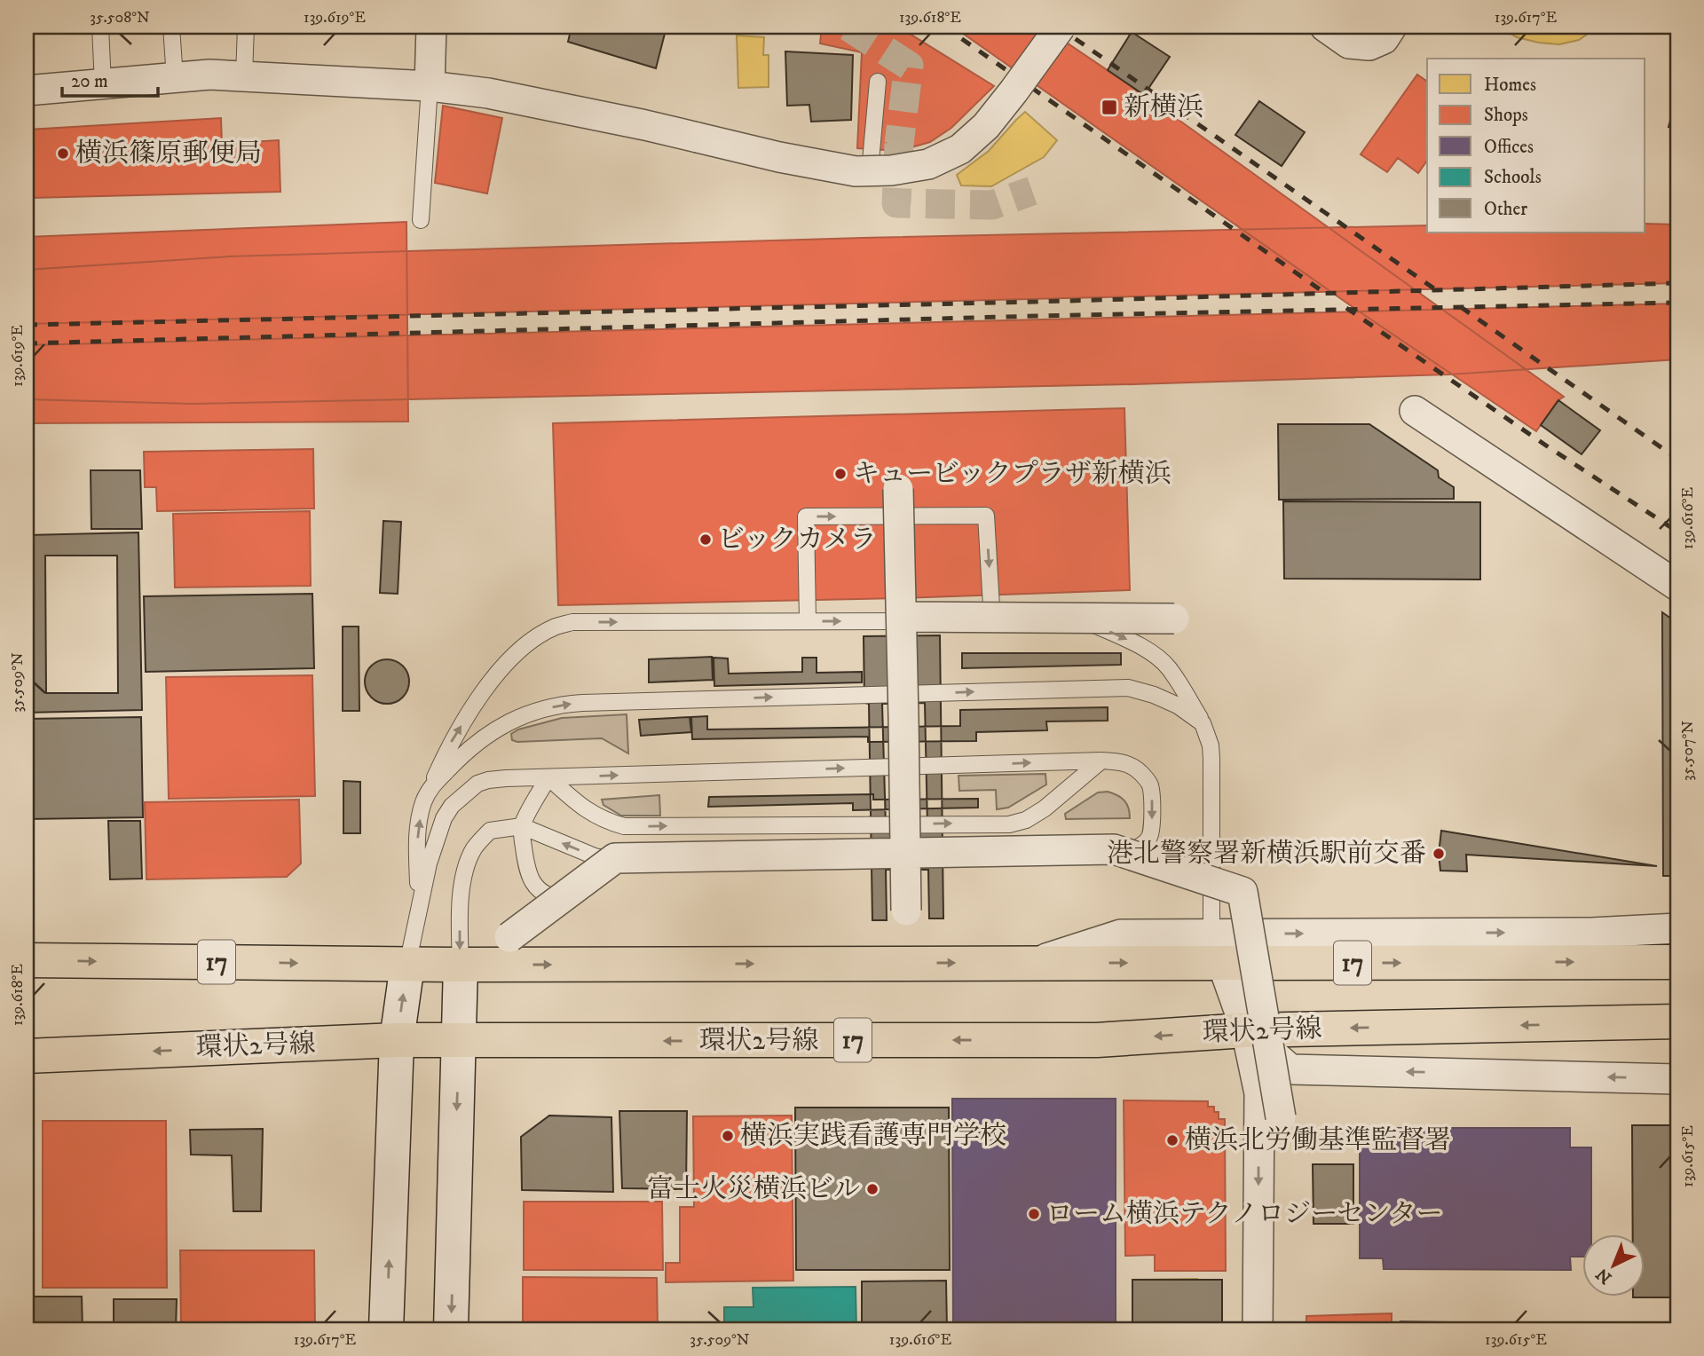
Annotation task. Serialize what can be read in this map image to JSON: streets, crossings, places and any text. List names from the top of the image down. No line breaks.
{"streets":{"main road":["17","環状2号線"]},"places":{"transit":["新横浜"],"other":["横浜篠原郵便局","キュービックプラザ新横浜","ビックカメラ","港北警察署新横浜駅前交番","横浜実践看護専門学校","横浜北労働基準監督署","富士火災横浜ビル","ローム横浜テクノロジーセンター"]},"legend":["Homes","Shops","Offices","Schools","Other"],"scale_bar":"20 m","north":"bottom left","coordinates":["35.508°N","139.619°E","139.618°E","139.617°E","139.616°E","35.509°N","35.507°N","139.615°E"]}
